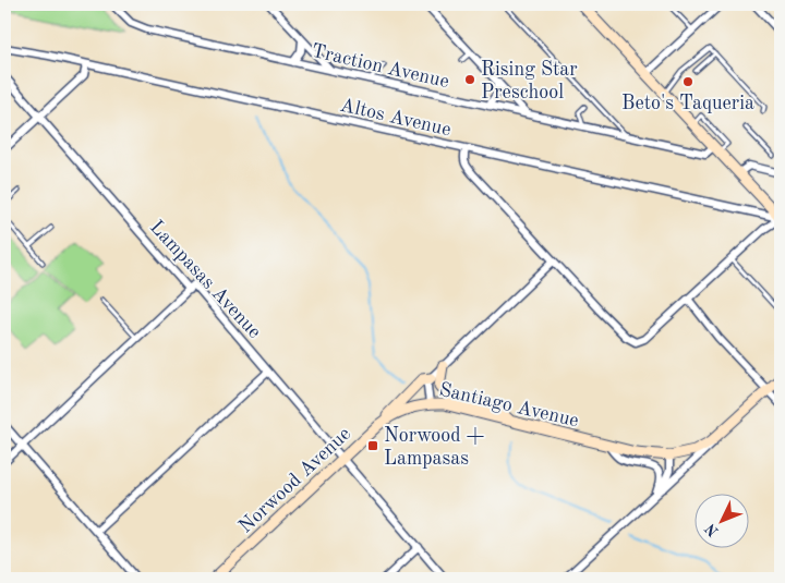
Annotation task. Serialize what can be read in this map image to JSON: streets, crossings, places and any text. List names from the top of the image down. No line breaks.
{"streets":{"main road":["Santiago Avenue","Norwood Avenue"],"street":["Traction Avenue","Altos Avenue","Lampasas Avenue"]},"crossings":[["Lampasas Avenue","Norwood Avenue"],["Santiago Avenue","Norwood Avenue"]],"places":{"other":["Rising Star Preschool","Beto's Taqueria"],"transit":["Norwood + Lampasas"]},"north":"bottom left"}
